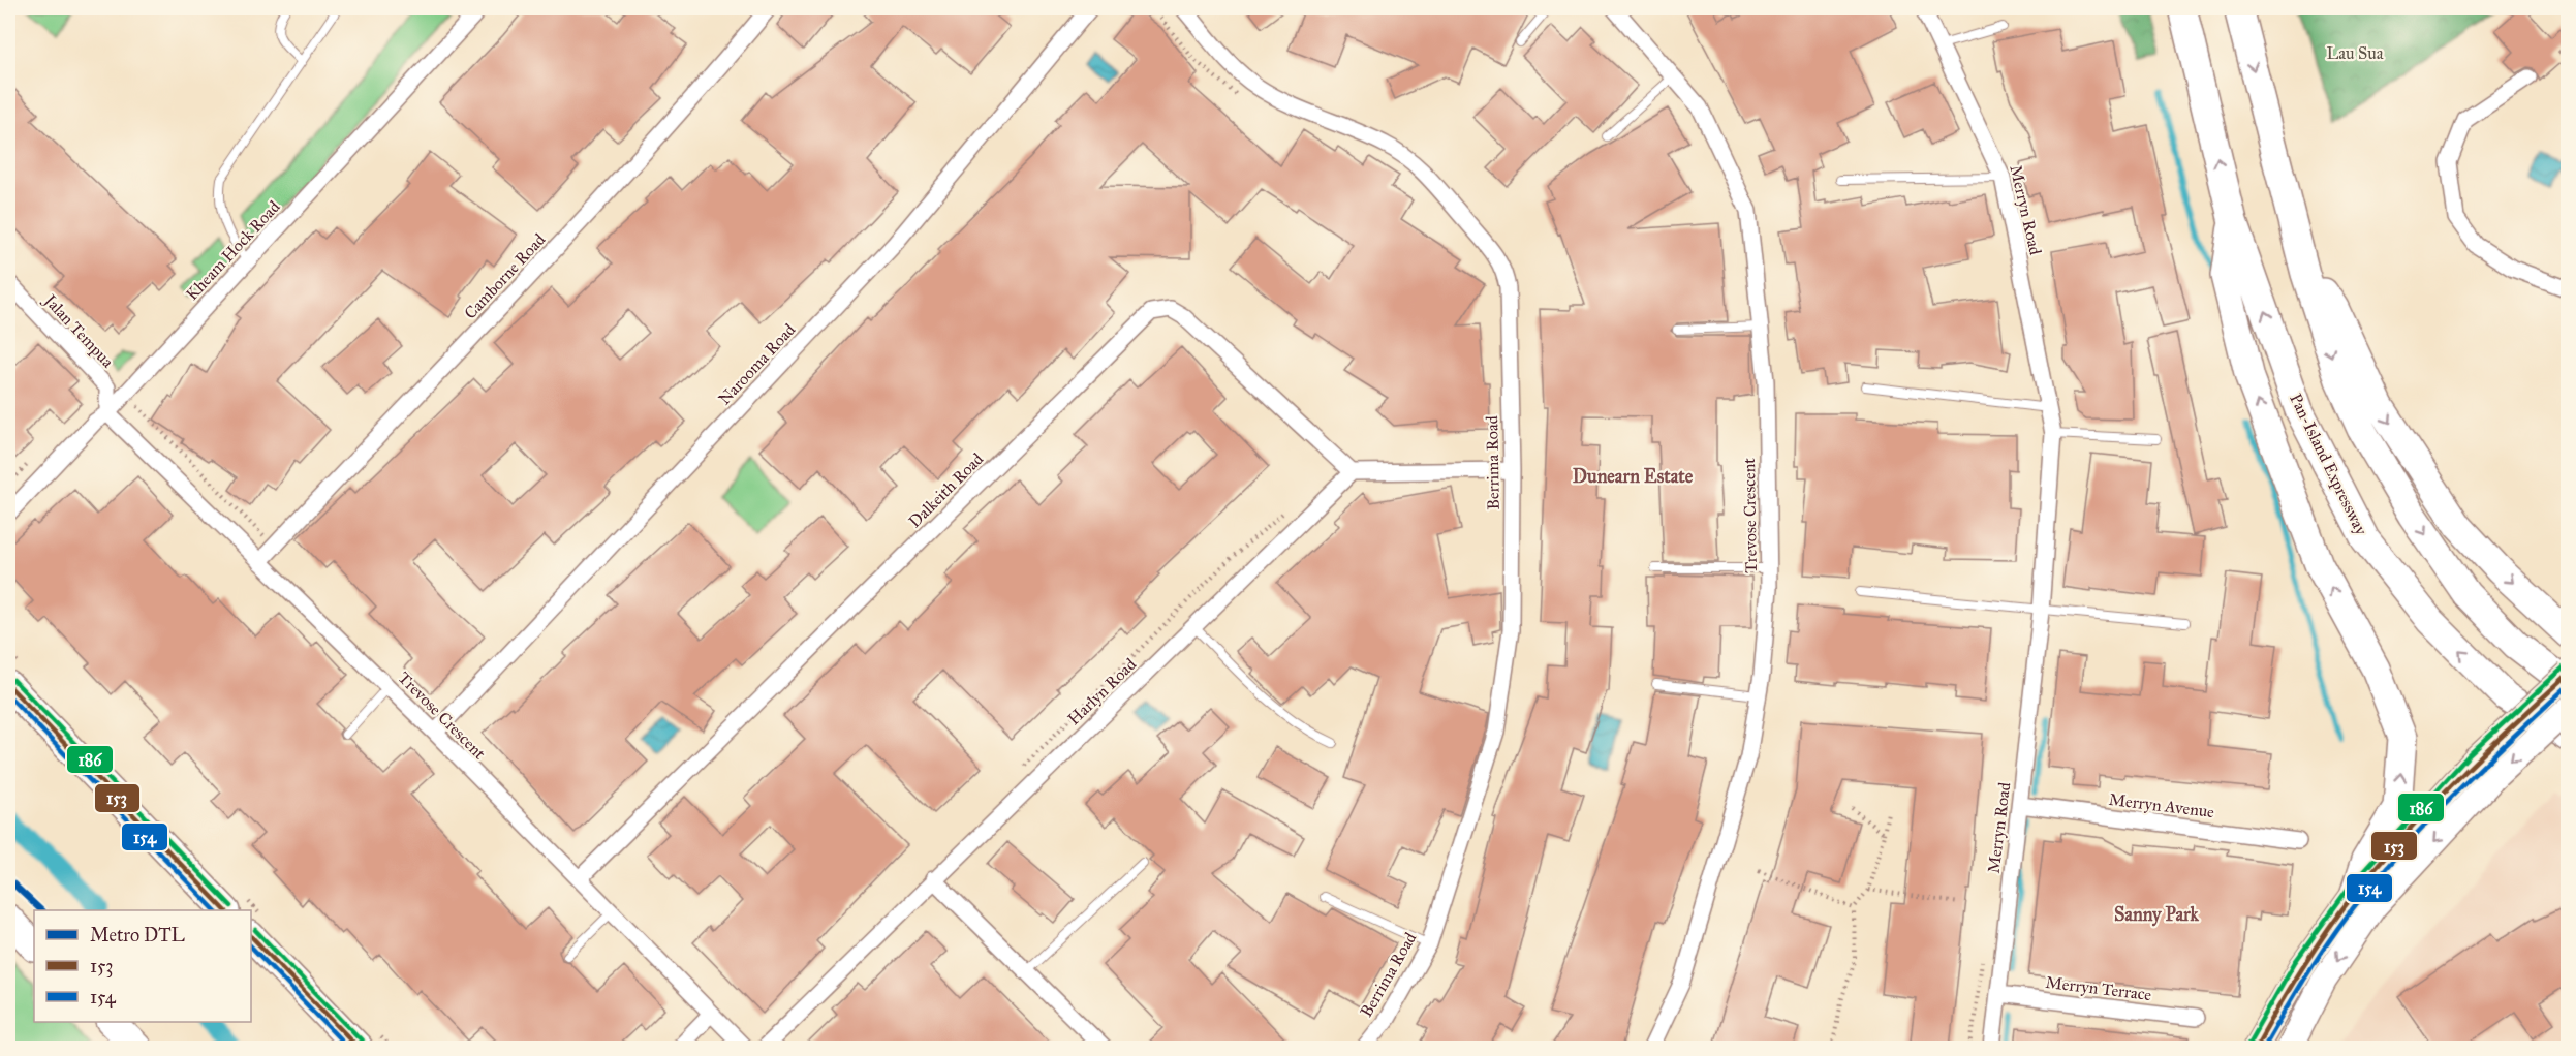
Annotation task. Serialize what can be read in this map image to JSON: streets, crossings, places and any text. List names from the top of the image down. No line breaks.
{"streets":{"highway":["Pan-Island Expressway"],"street":["Merryn Road","Kheam Hock Road","Camborne Road","Jalan Tempua","Narooma Road","Berrima Road","Dalkeith Road","Trevose Crescent","Harlyn Road","Merryn Avenue","Merryn Terrace"]},"crossings":[["Merryn Road","Merryn Avenue"],["Merryn Road","Merryn Terrace"],["Kheam Hock Road","Jalan Tempua"],["Kheam Hock Road","Trevose Crescent"],["Camborne Road","Trevose Crescent"],["Jalan Tempua","Trevose Crescent"],["Narooma Road","Trevose Crescent"],["Dalkeith Road","Trevose Crescent"],["Dalkeith Road","Harlyn Road"]],"districts":["Dunearn Estate","Sanny Park"],"parks":["Lau Sua"],"lines":["transit line 186","transit line 153","transit line 154","metro line DTL"],"legend":["Metro DTL","153","154"]}
